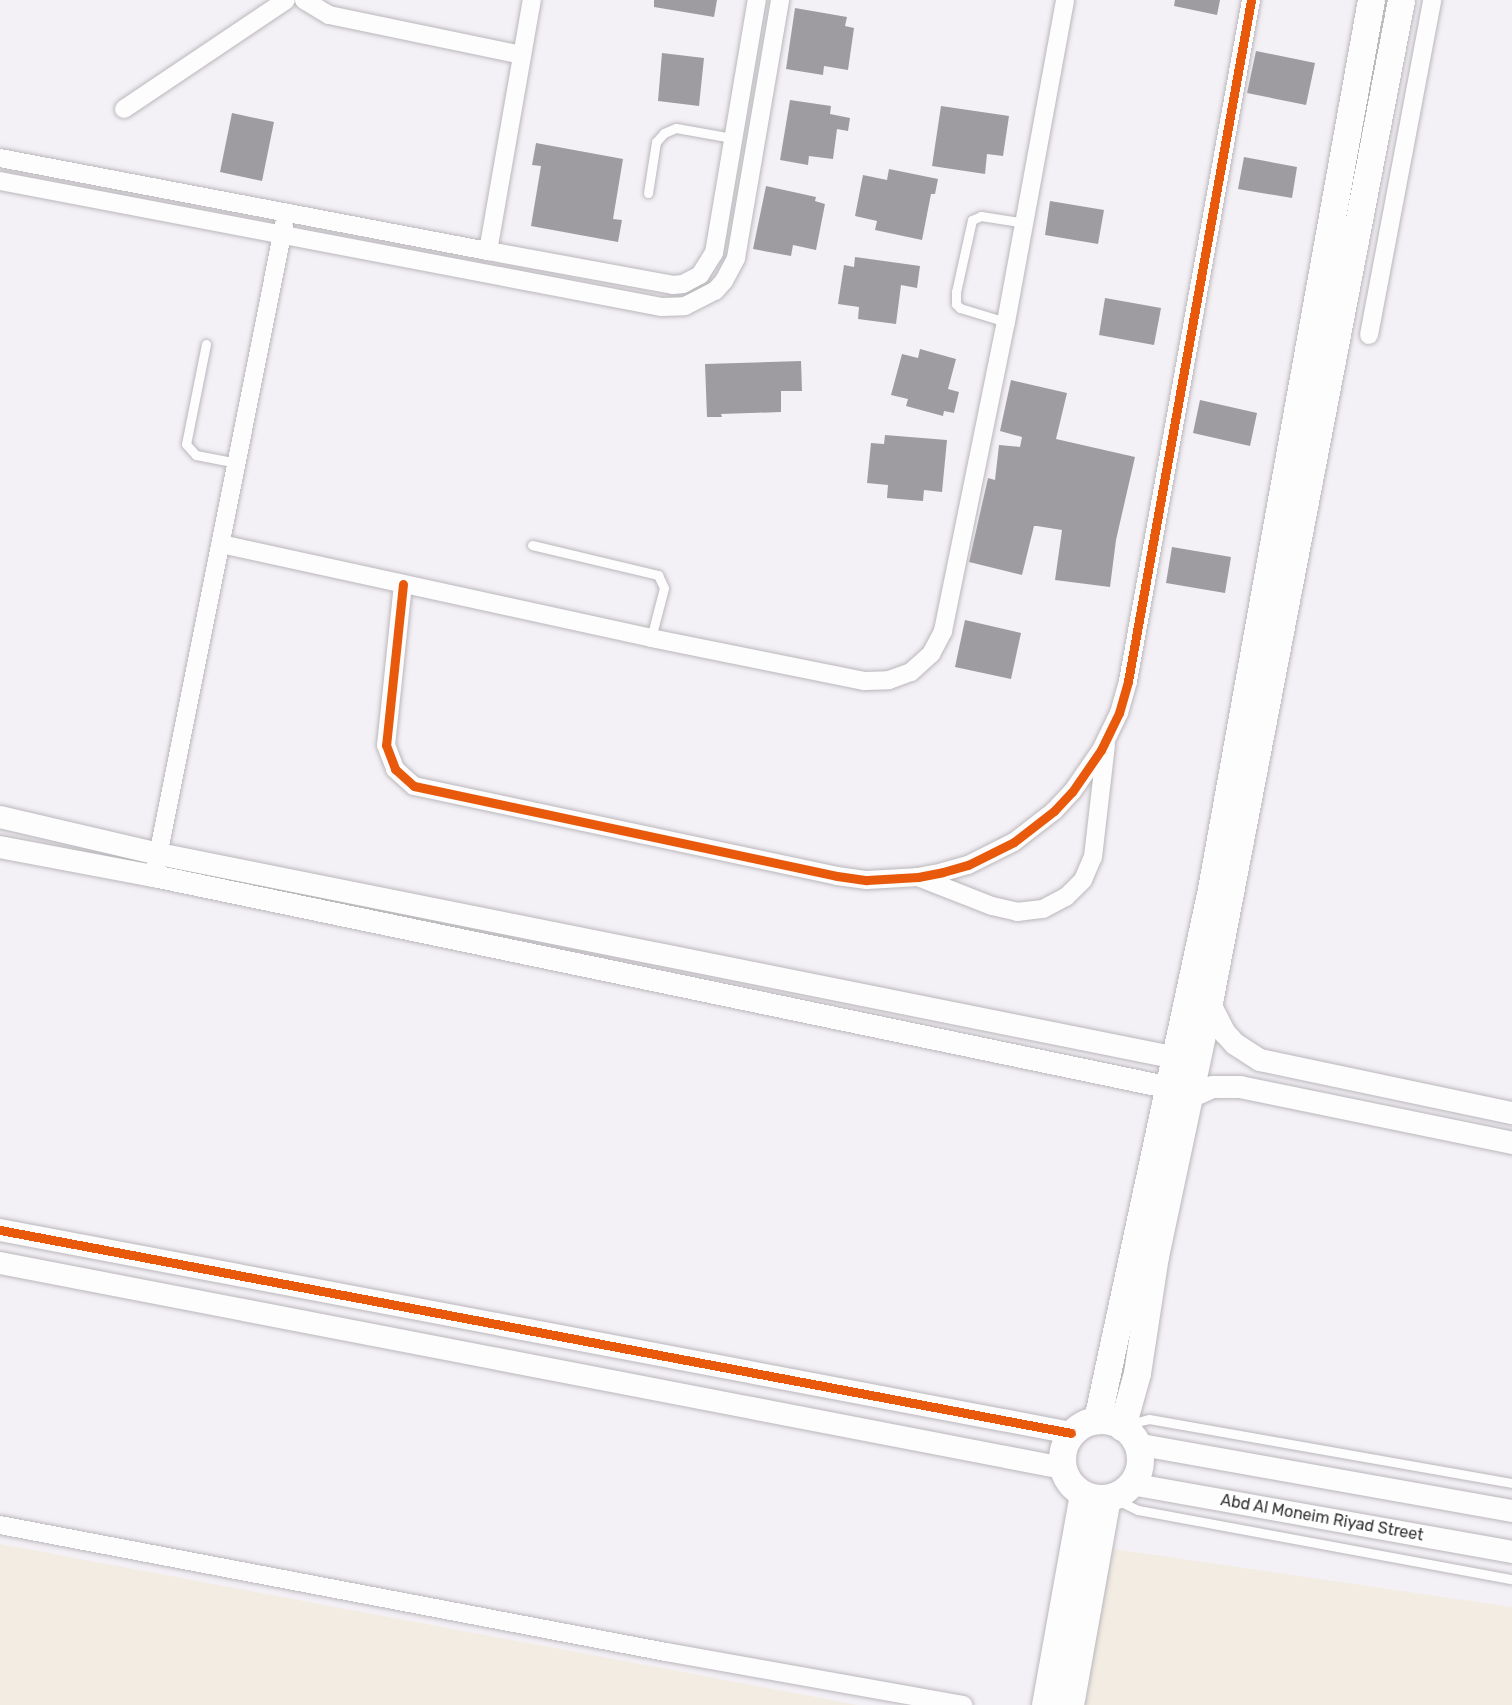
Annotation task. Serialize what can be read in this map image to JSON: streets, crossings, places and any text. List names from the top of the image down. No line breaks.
{"streets":{"street":["Abd Al Moneim Riyad Street"]}}
